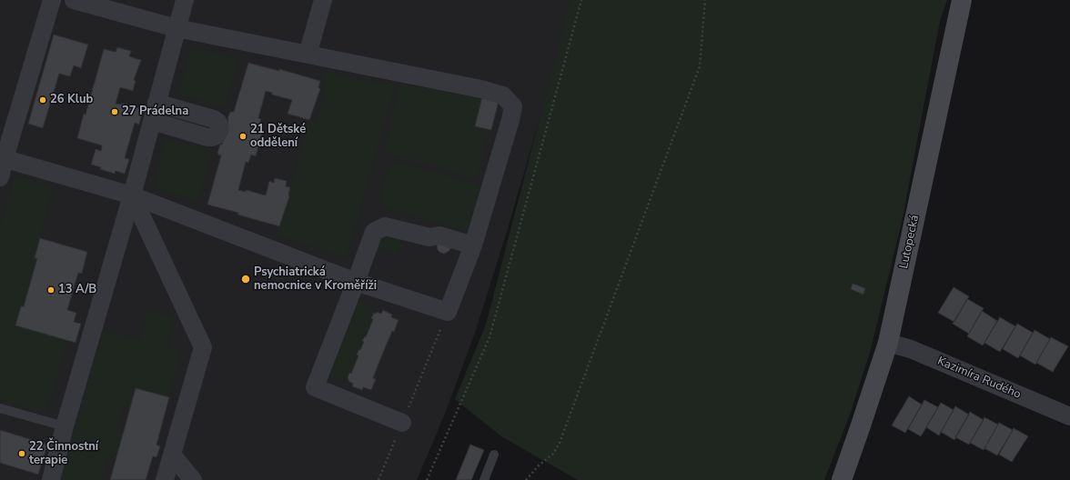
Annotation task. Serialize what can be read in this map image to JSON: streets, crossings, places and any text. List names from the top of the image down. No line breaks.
{"streets":{"main road":["Lutopecká"],"street":["Kazimíra Rudého"]},"crossings":[["Lutopecká","Kazimíra Rudého"]],"places":["26 Klub","27 Prádelna","21 Dětské oddělení","Psychiatrická nemocnice v Kroměříži","13 A/B","22 Činnostní terapie"]}
